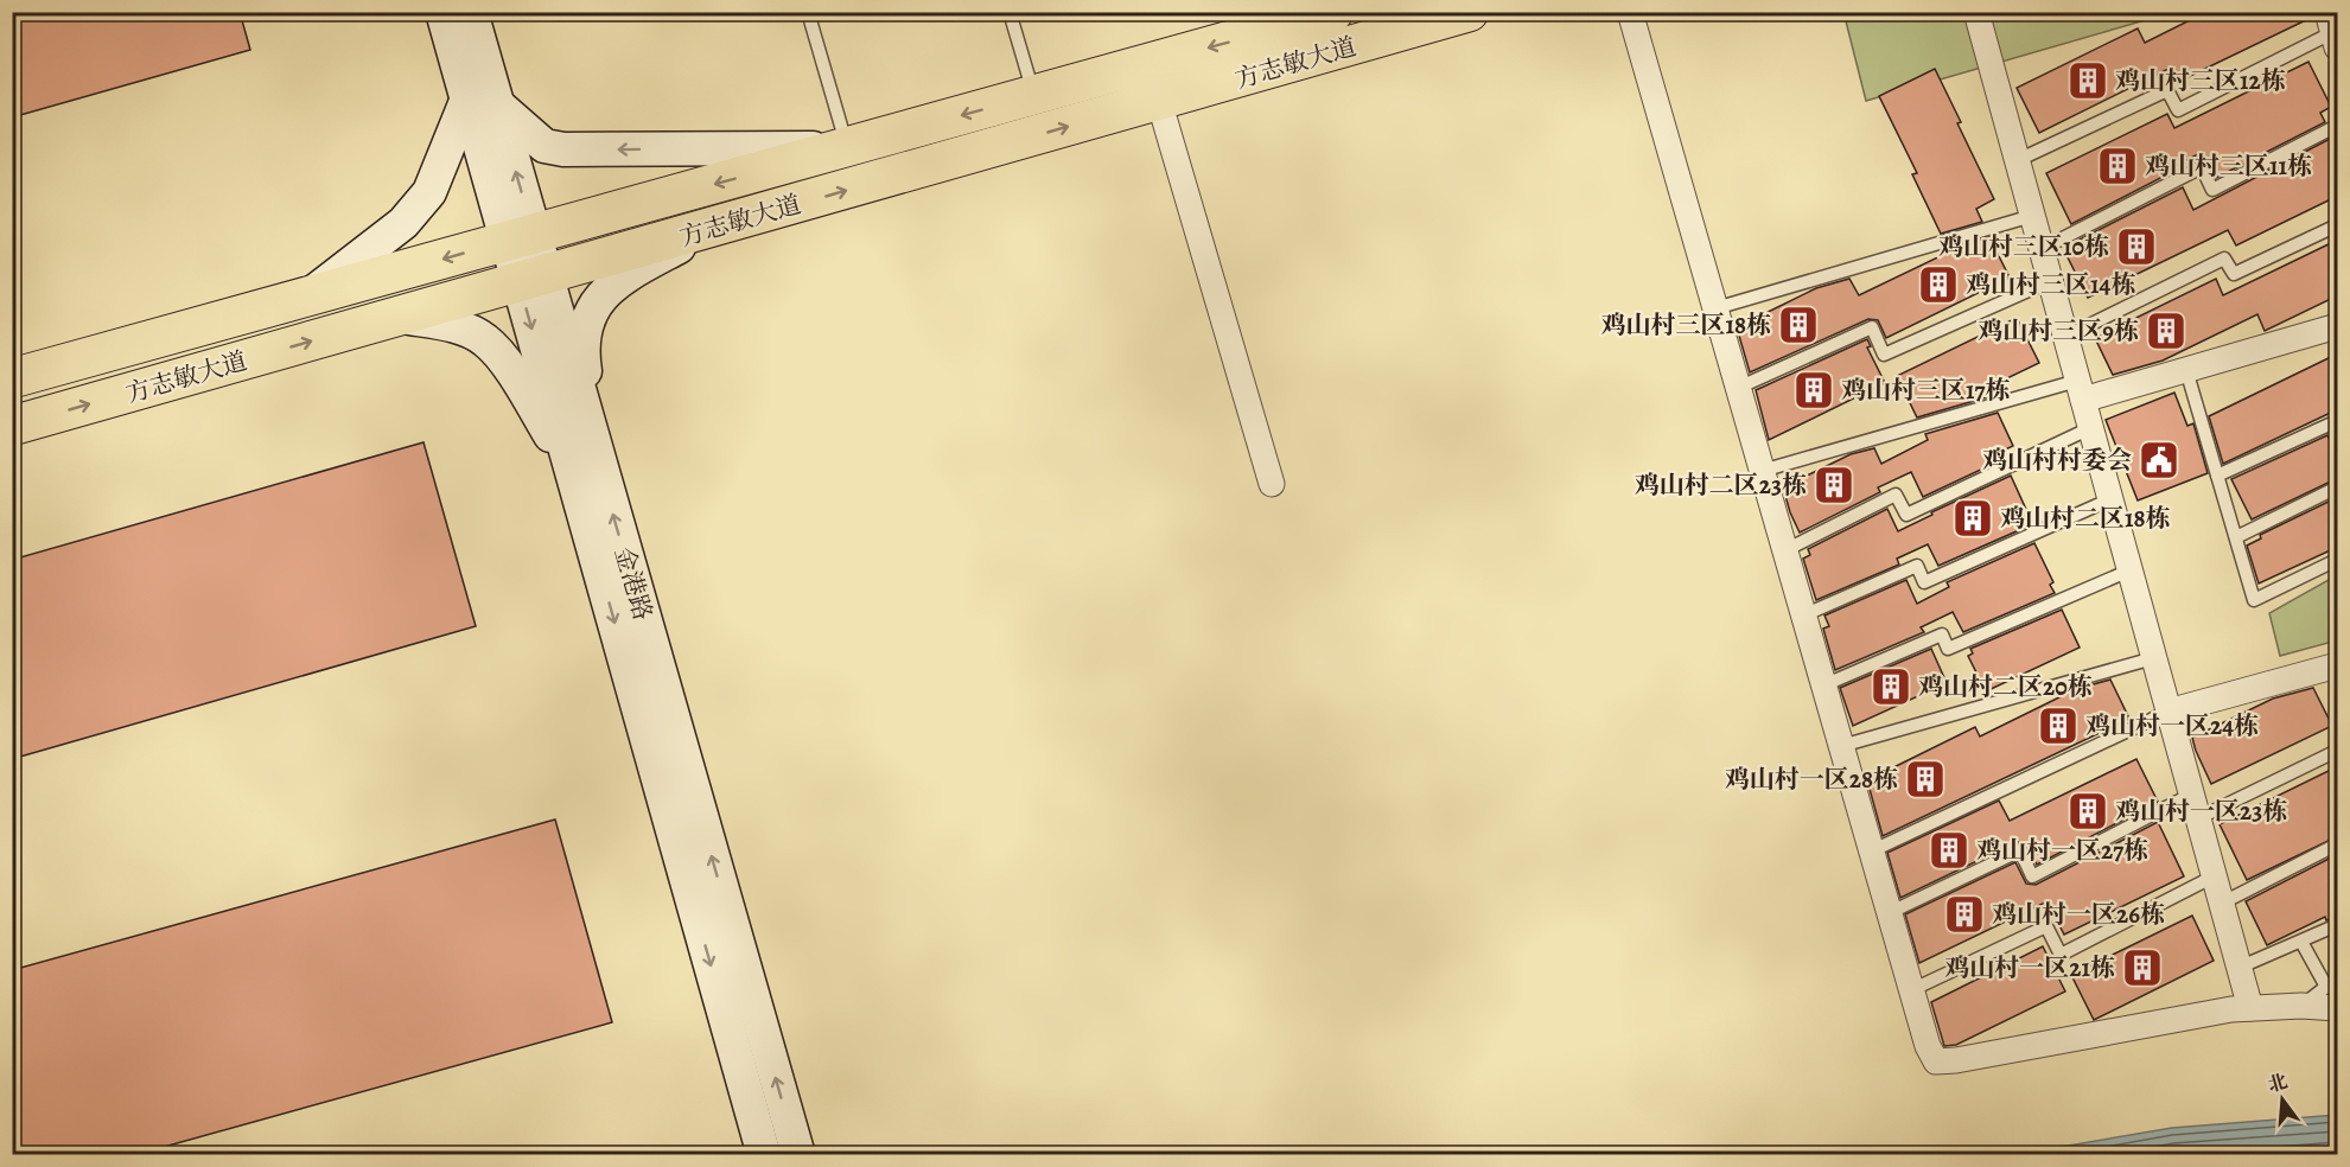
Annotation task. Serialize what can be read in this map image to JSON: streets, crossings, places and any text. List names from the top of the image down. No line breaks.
{"streets":{"main road":["方志敏大道","金港路"]},"crossings":[["方志敏大道","金港路"]],"places":{"building":["鸡山村三区12栋","鸡山村三区11栋","鸡山村三区10栋","鸡山村三区14栋","鸡山村三区18栋","鸡山村三区9栋","鸡山村三区17栋","鸡山村二区23栋","鸡山村二区18栋","鸡山村二区20栋","鸡山村一区24栋","鸡山村一区28栋","鸡山村一区23栋","鸡山村一区27栋","鸡山村一区26栋","鸡山村一区21栋"],"public building":["鸡山村村委会"]},"north":"top"}
